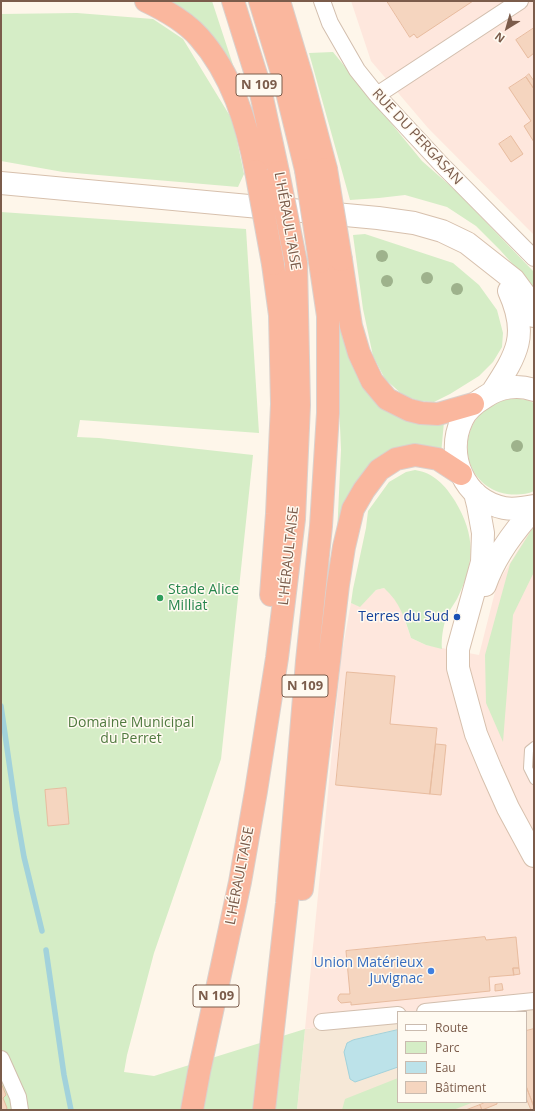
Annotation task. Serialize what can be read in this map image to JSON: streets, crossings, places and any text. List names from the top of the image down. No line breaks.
{"streets":{"highway":["N 109","L'HÉRAULTAISE"],"street":["RUE DU PERGASAN"]},"parks":["Domaine Municipal du Perret"],"places":["Stade Alice Milliat","Terres du Sud","Union Matérieux Juvignac"],"legend":["Route","Parc","Eau","Bâtiment"],"north":"bottom left"}
